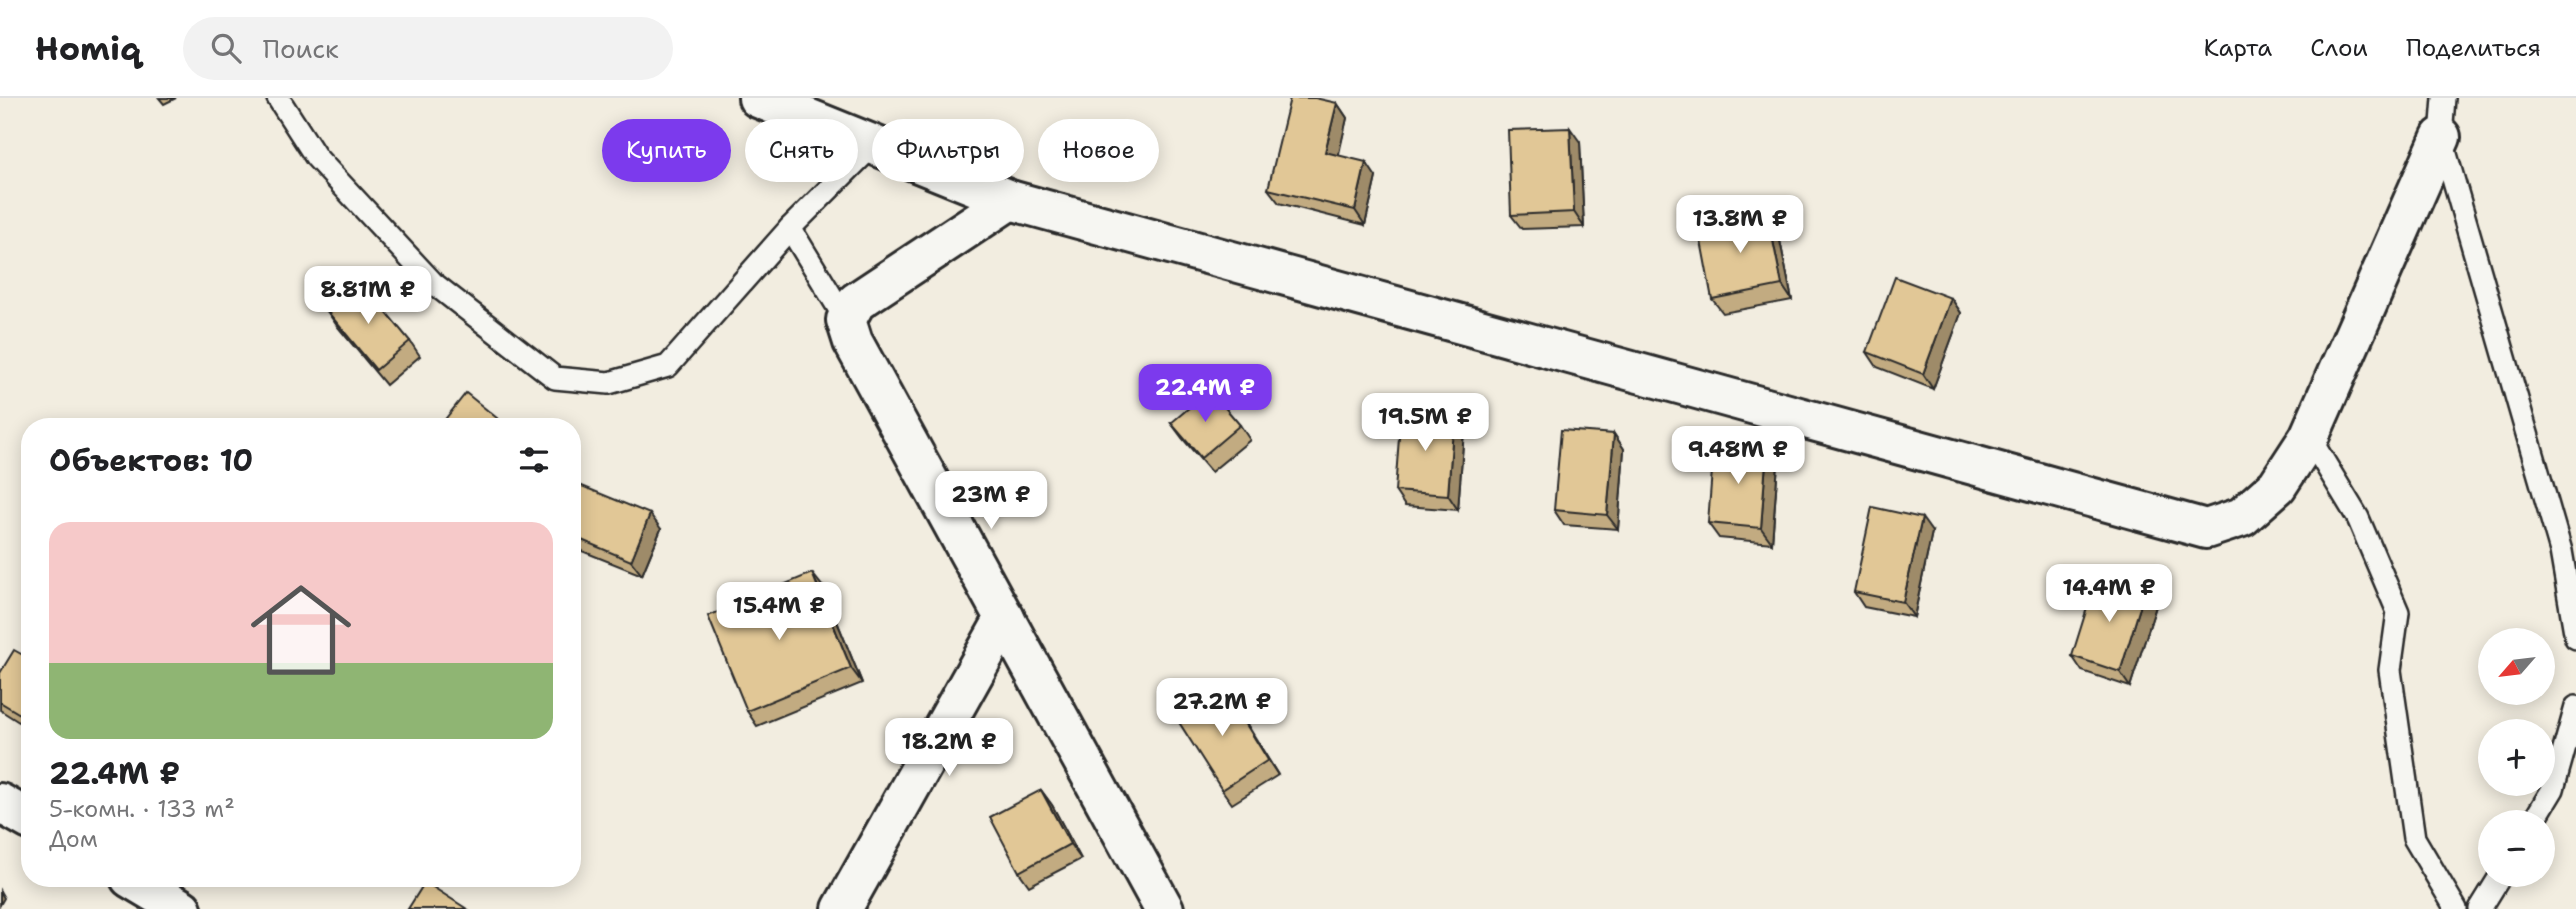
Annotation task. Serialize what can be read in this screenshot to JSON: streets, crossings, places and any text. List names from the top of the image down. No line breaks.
{"north":"bottom left","page":{"header":"Homiq","search":"Поиск","nav":["Карта","Слои","Поделиться"],"chip":["Купить","Снять","Фильтры","Новое"],"price":["13.8M ₽","8.81M ₽","22.4M ₽","19.5M ₽","9.48M ₽","23M ₽","14.4M ₽","15.4M ₽","27.2M ₽","18.2M ₽"],"heading":"Объектов: 10","list":[{"name":"22.4M ₽","note":"5-комн. · 133 m² · Дом"}],"map_buttons":["+","−"]}}
